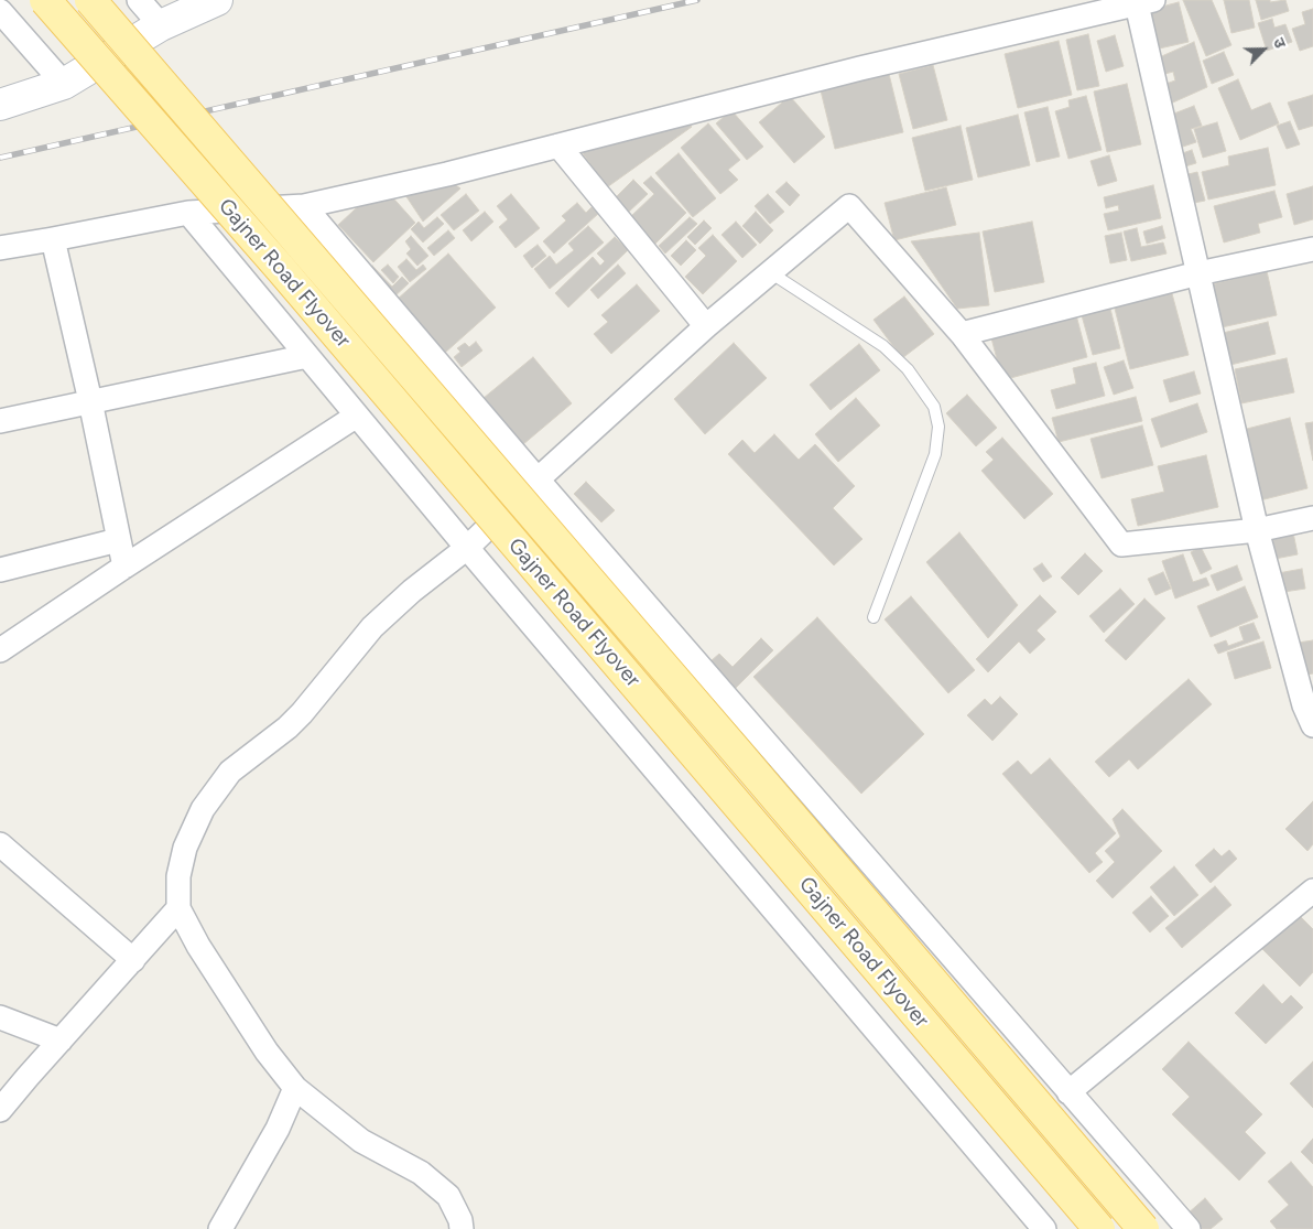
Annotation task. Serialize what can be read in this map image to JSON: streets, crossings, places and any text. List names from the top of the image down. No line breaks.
{"streets":{"main road":["Gajner Road Flyover"]},"north":"top right"}
